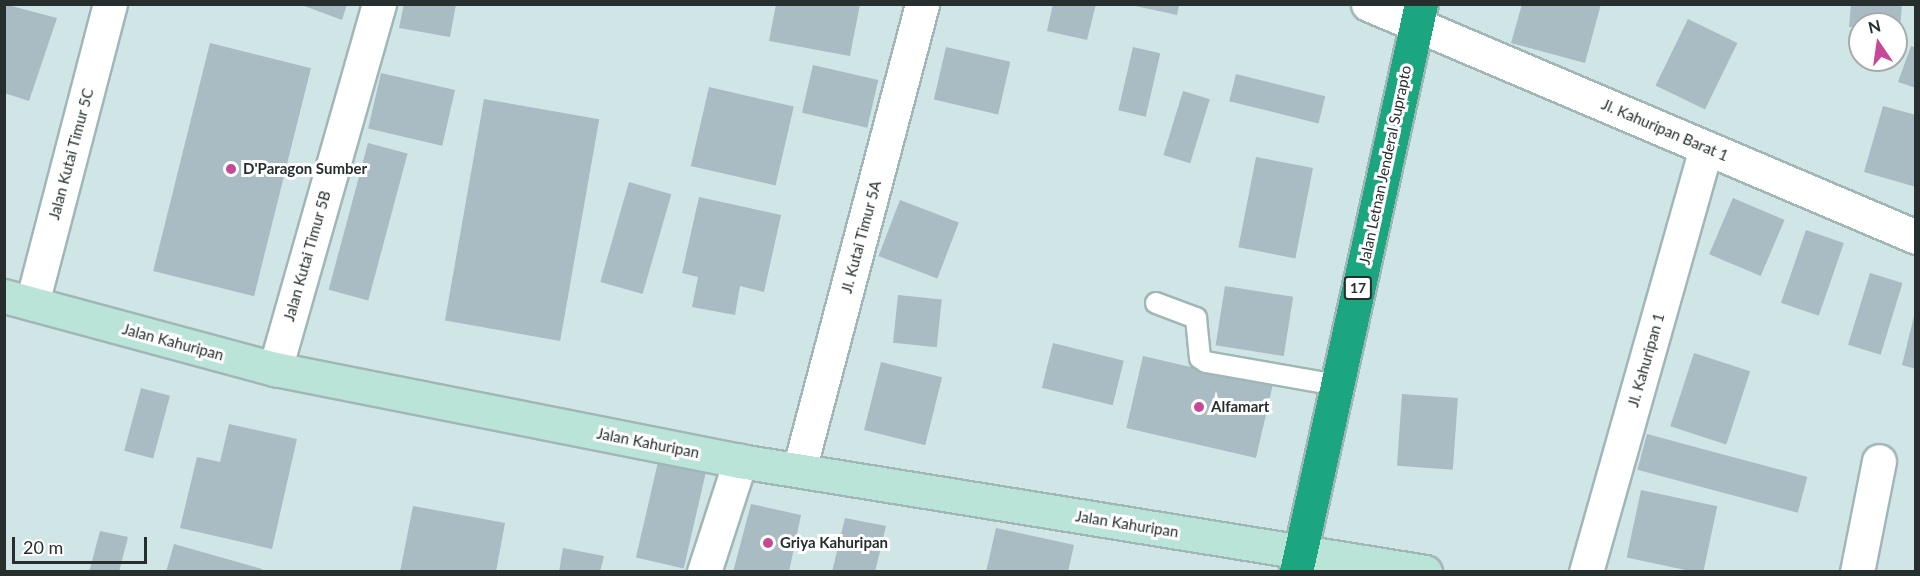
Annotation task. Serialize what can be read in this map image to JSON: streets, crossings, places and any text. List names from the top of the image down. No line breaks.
{"streets":{"highway":["Jalan Letnan Jenderal Suprapto","17"],"street":["Jl. Kahuripan Barat 1","Jalan Kutai Timur 5C","Jl. Kutai Timur 5A","Jalan Kutai Timur 5B","Jalan Kahuripan","Jl. Kahuripan 1"]},"crossings":[["Jl. Kahuripan Barat 1","Jalan Letnan Jenderal Suprapto"],["Jl. Kahuripan Barat 1","Jl. Kahuripan 1"],["Jalan Kutai Timur 5C","Jalan Kahuripan"],["Jalan Letnan Jenderal Suprapto","Jalan Kahuripan"],["Jl. Kutai Timur 5A","Jalan Kahuripan"],["Jalan Kutai Timur 5B","Jalan Kahuripan"]],"places":["D'Paragon Sumber","Alfamart","Griya Kahuripan"],"scale_bar":"20 m","north":"top"}
